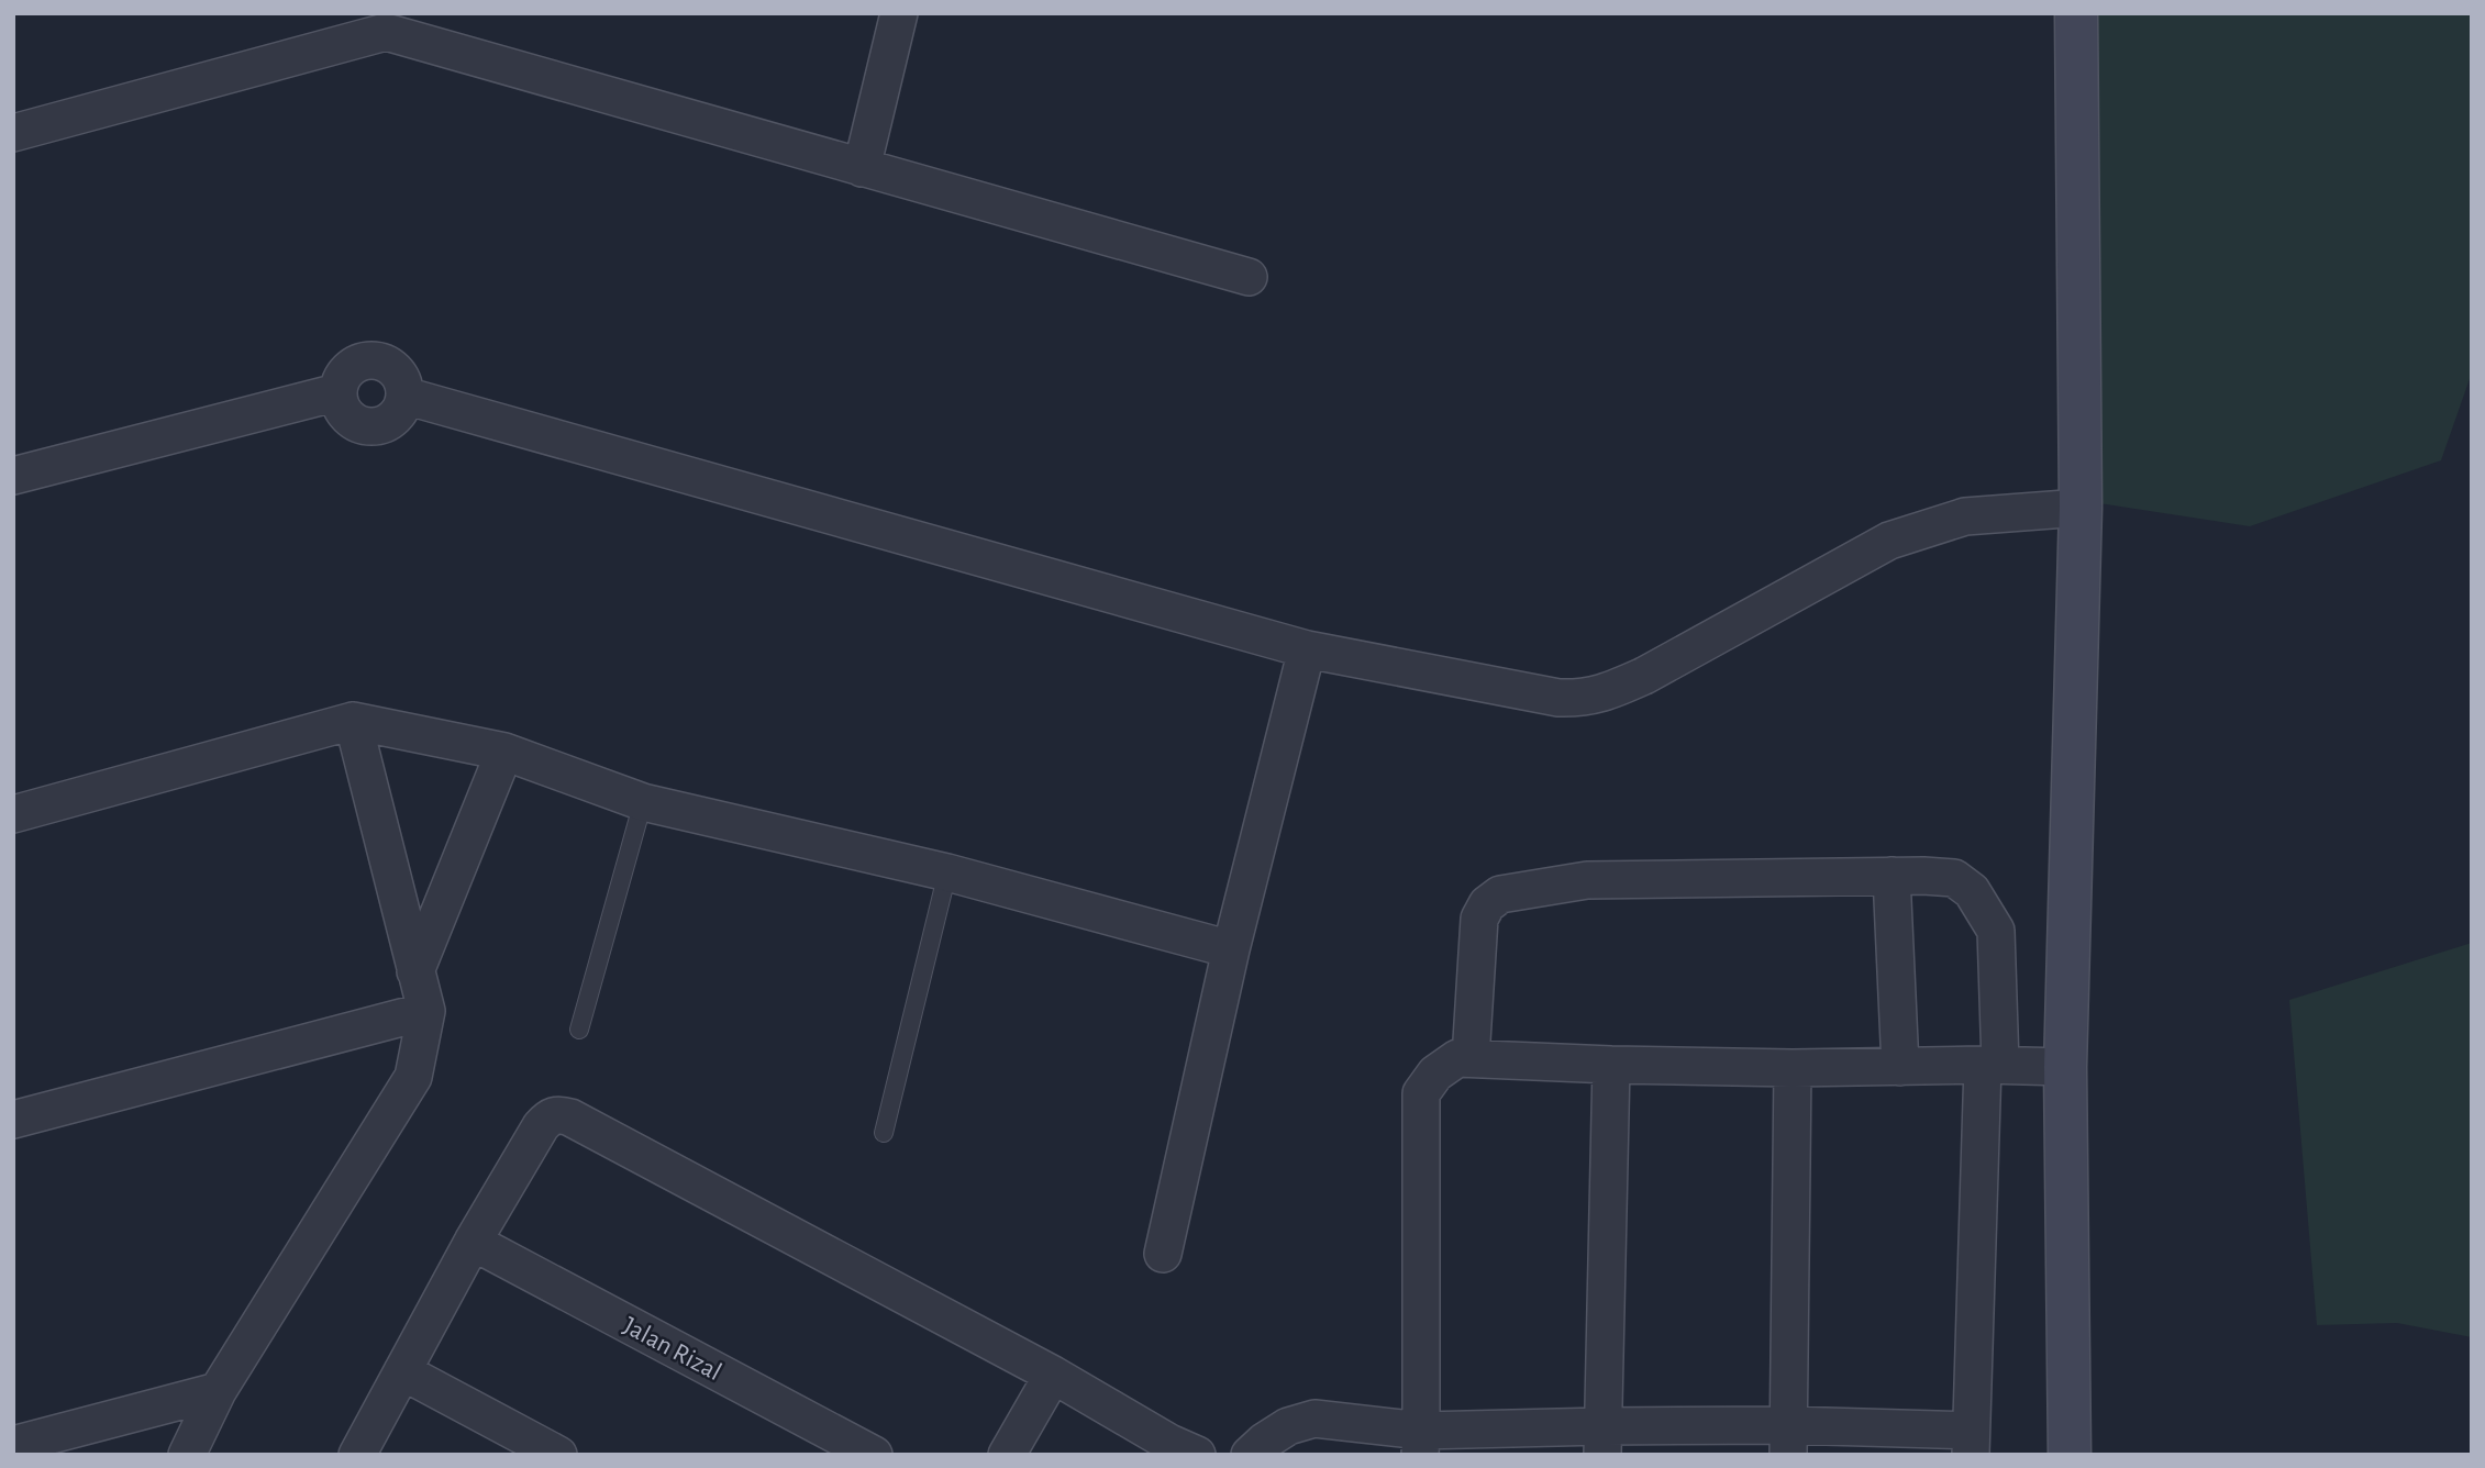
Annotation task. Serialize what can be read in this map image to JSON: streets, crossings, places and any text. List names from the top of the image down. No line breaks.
{"streets":{"street":["Jalan Rizal"]}}
